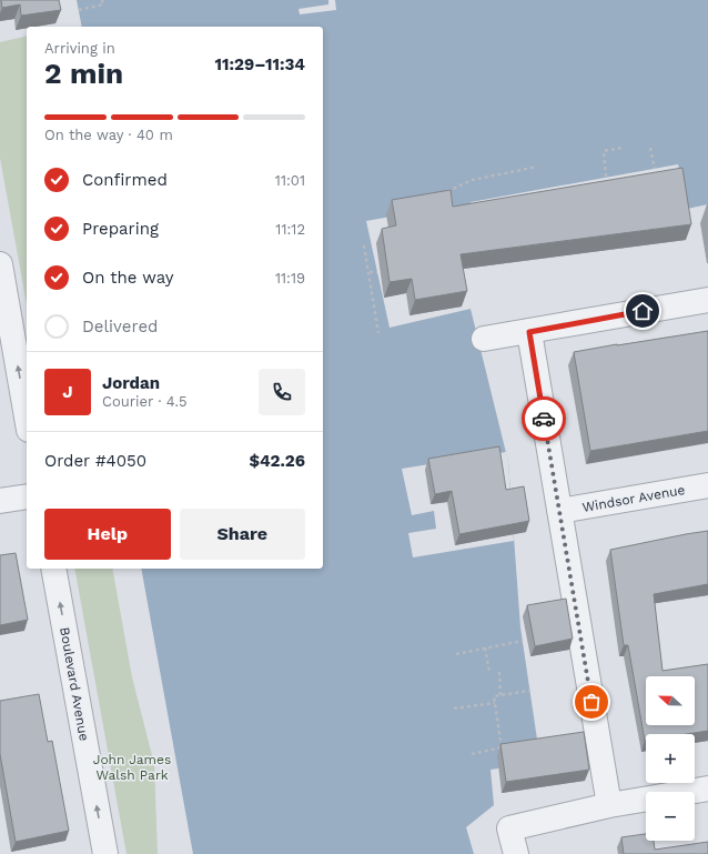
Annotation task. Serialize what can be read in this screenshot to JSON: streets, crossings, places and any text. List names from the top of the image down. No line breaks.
{"streets":{"street":["Windsor Avenue","Boulevard Avenue"]},"one_way":["Boulevard Avenue"],"parks":["John James Walsh Park"],"north":"left","page":{"heading":["2 min","Arriving in","11:29–11:34"],"panel":["Jordan","Courier · 4.5","Order #4050","$42.26"],"bar":"On the way · 40 m","list":[["Confirmed","11:01"],["Preparing","11:12"],["On the way","11:19"],"Delivered"],"round":"J","buttons":["Help","Share"],"map_buttons":["+","−"]}}
